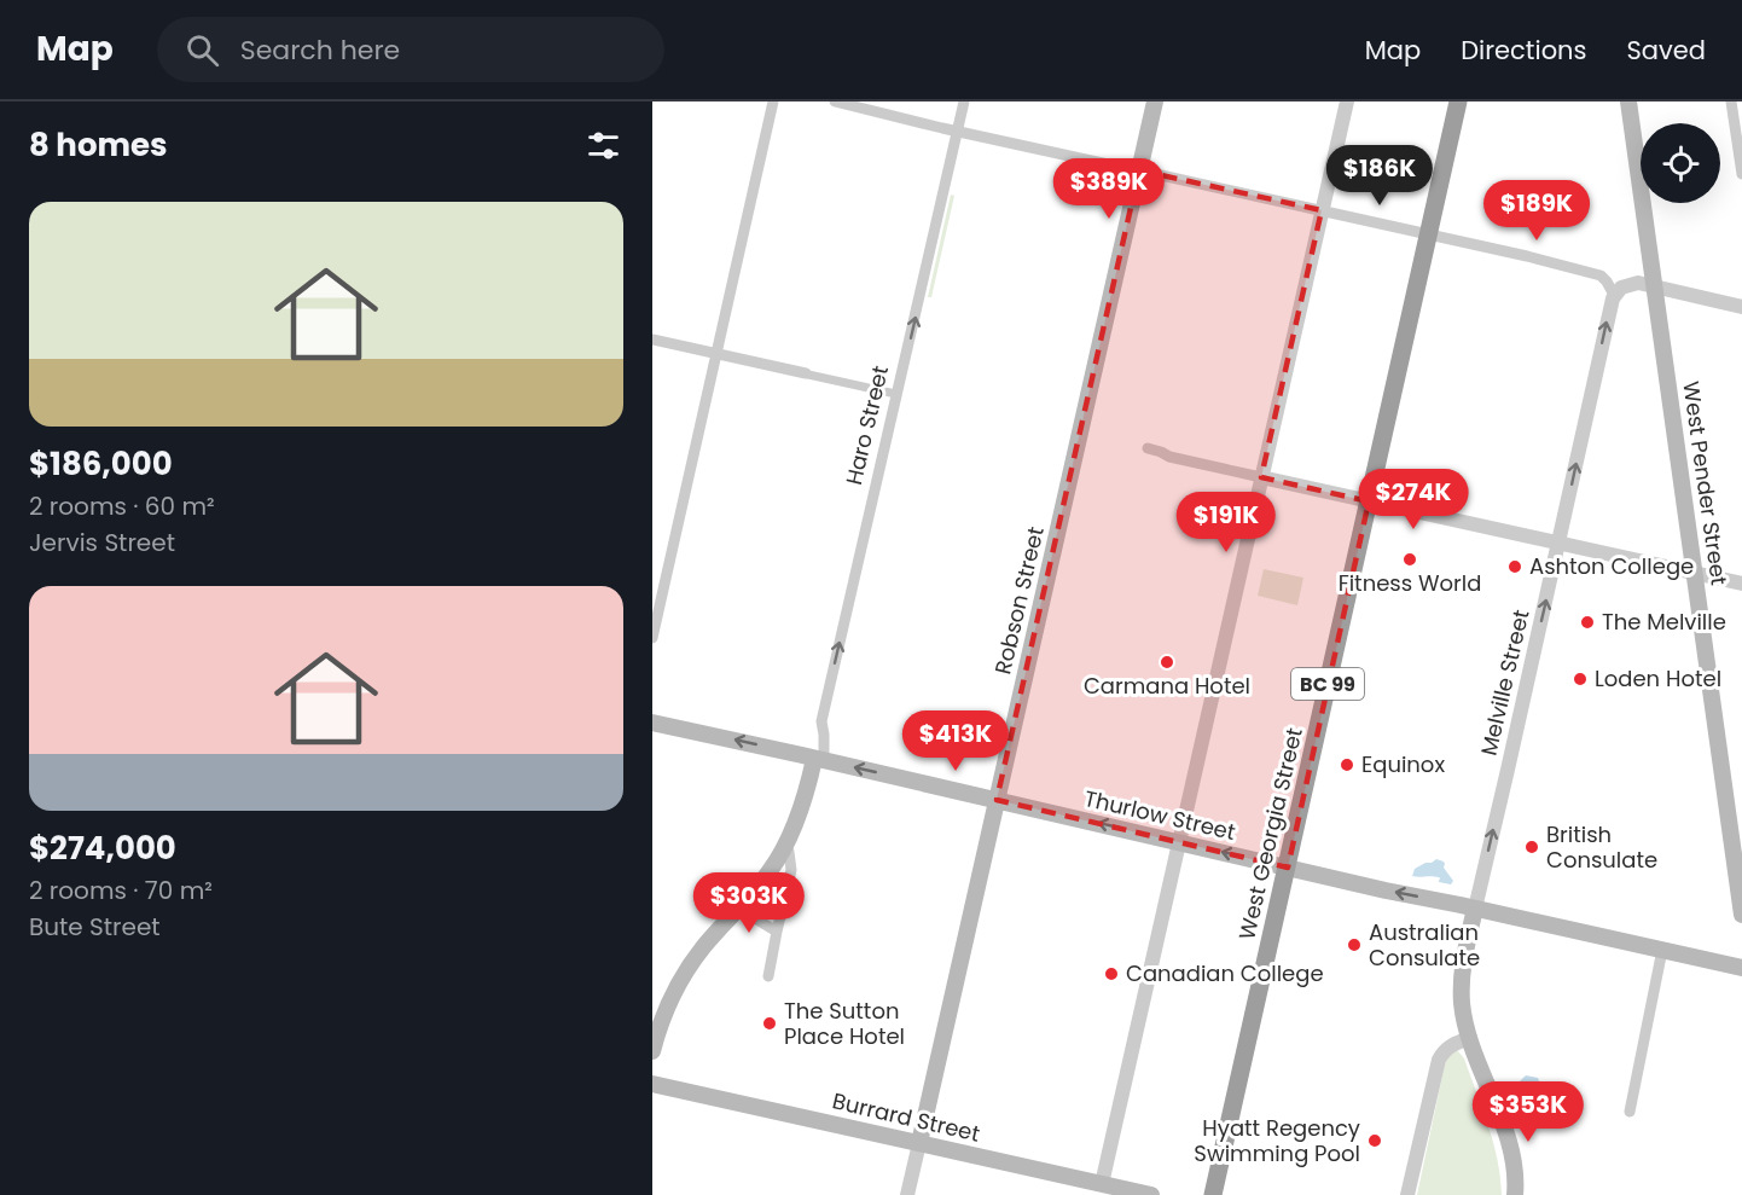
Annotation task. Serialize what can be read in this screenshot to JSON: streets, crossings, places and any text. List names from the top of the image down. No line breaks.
{"streets":{"highway":["BC 99","West Georgia Street"],"main road":["Haro Street","West Pender Street","Robson Street","Melville Street","Thurlow Street","Burrard Street"]},"crossings":[["Haro Street","Thurlow Street"],["Robson Street","Thurlow Street"],["Robson Street","Burrard Street"],["Melville Street","Thurlow Street"],["Thurlow Street","West Georgia Street"]],"one_way":["Haro Street","Melville Street","Thurlow Street"],"places":["Fitness World","Ashton College","The Melville","Carmana Hotel","Loden Hotel","Equinox","British Consulate","Australian Consulate","Canadian College","The Sutton Place Hotel","Hyatt Regency Swimming Pool"],"page":{"header":"Map","search":"Search here","nav":["Map","Directions","Saved"],"heading":"8 homes","price":["$186K","$389K","$189K","$274K","$191K","$413K","$303K","$353K"],"list":[{"name":"$186,000","note":"2 rooms · 60 m² · Jervis Street"},{"name":"$274,000","note":"2 rooms · 70 m² · Bute Street"}]}}
